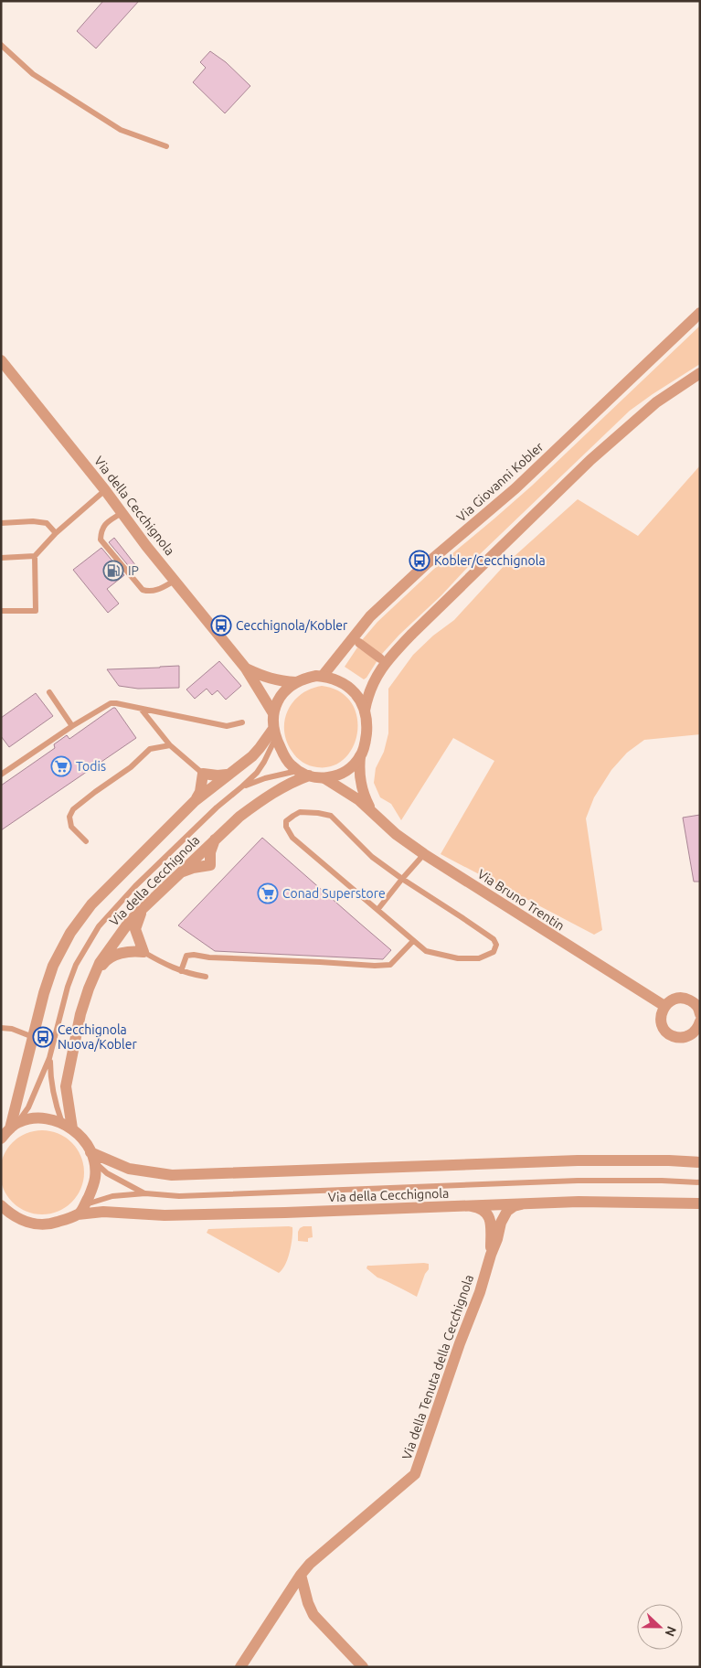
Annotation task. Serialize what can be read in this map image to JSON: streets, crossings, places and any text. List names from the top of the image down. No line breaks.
{"streets":{"street":["Via Giovanni Kobler","Via della Cecchignola","Via Bruno Trentin","Via della Tenuta della Cecchignola"]},"crossings":[["Via Giovanni Kobler","Via della Cecchignola"],["Via Giovanni Kobler","Via Bruno Trentin"],["Via della Cecchignola","Via Bruno Trentin"],["Via della Cecchignola","Via della Tenuta della Cecchignola"]],"places":{"bus stop":["Kobler/Cecchignola","Cecchignola/Kobler","Cecchignola Nuova/Kobler"],"fuel station":["IP"],"supermarket":["Todis","Conad Superstore"]},"north":"right"}
